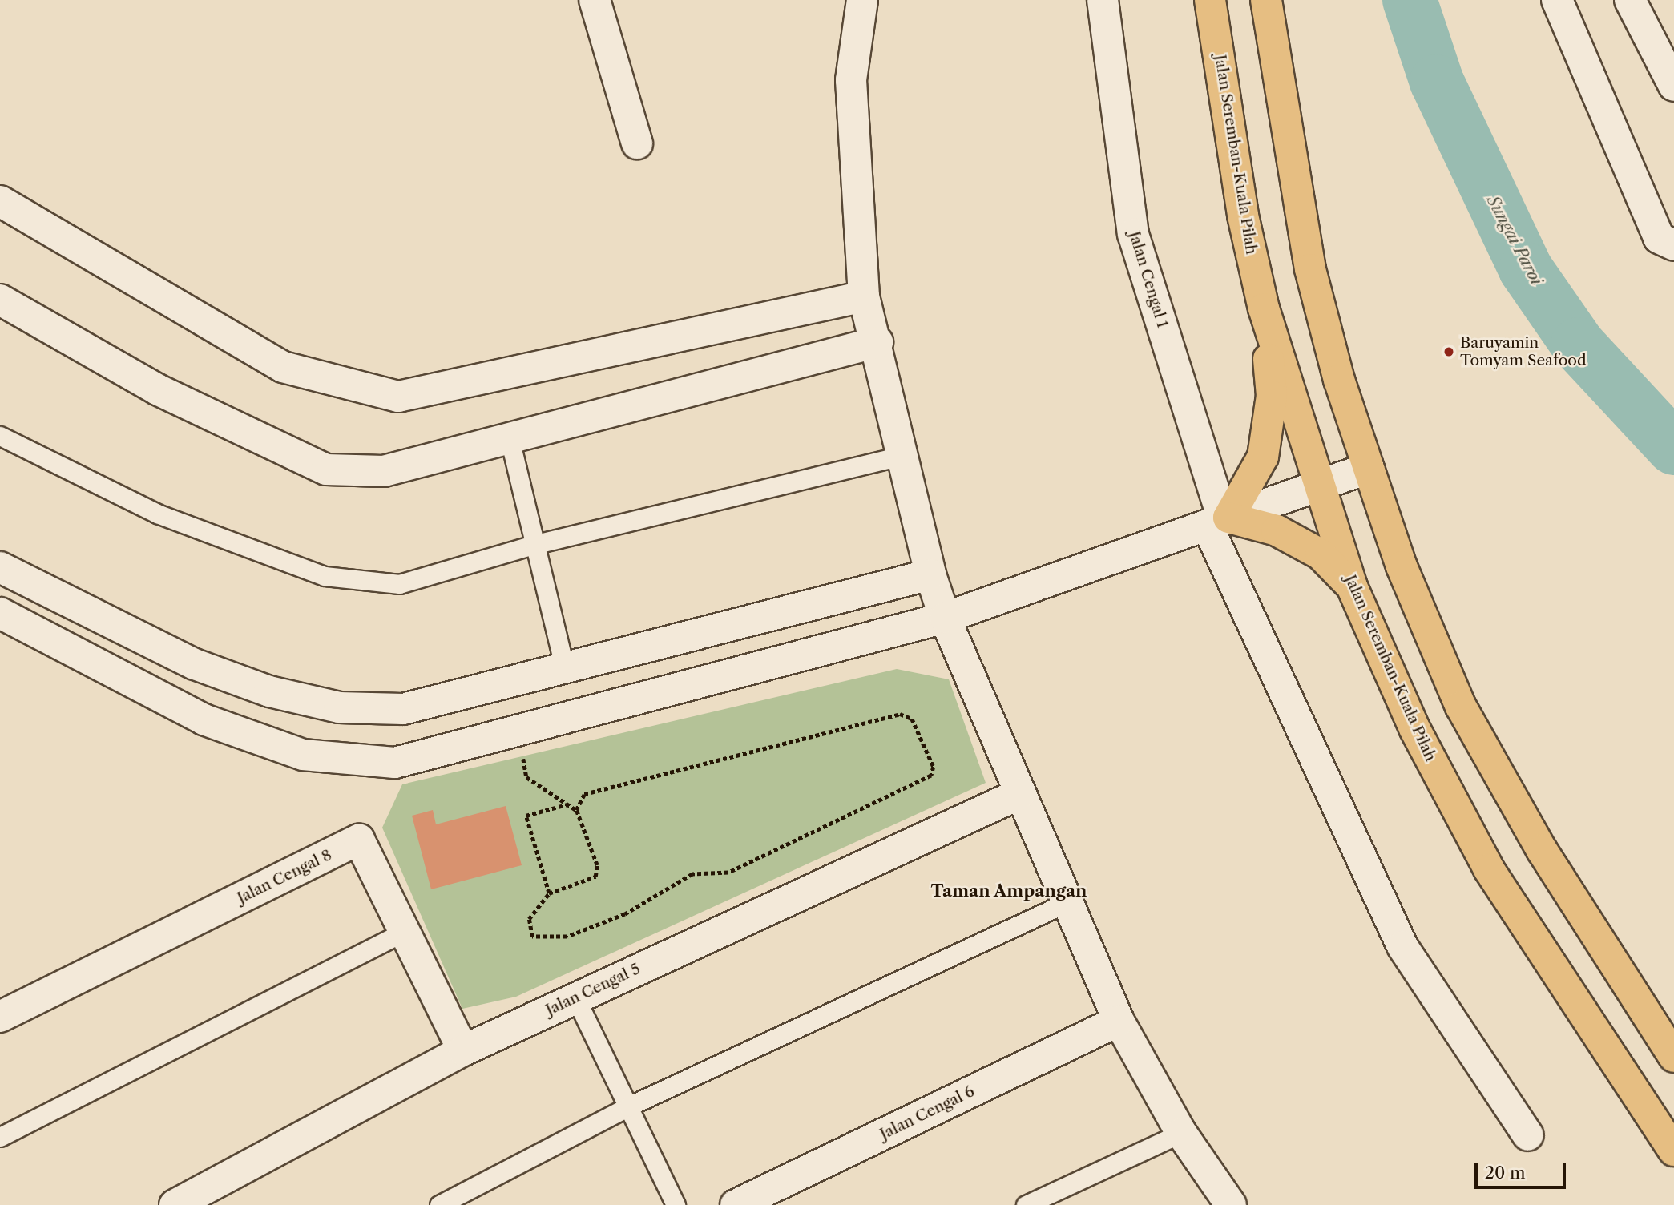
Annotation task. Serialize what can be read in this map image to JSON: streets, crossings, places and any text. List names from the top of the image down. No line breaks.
{"streets":{"highway":["Jalan Seremban-Kuala Pilah"],"street":["Jalan Cengal 1","Jalan Cengal 8","Jalan Cengal 5","Jalan Cengal 6"]},"crossings":[["Jalan Cengal 8","Jalan Cengal 5"]],"districts":["Taman Ampangan"],"water":["Sungai Paroi"],"places":["Baruyamin Tomyam Seafood"],"scale_bar":"20 m"}
